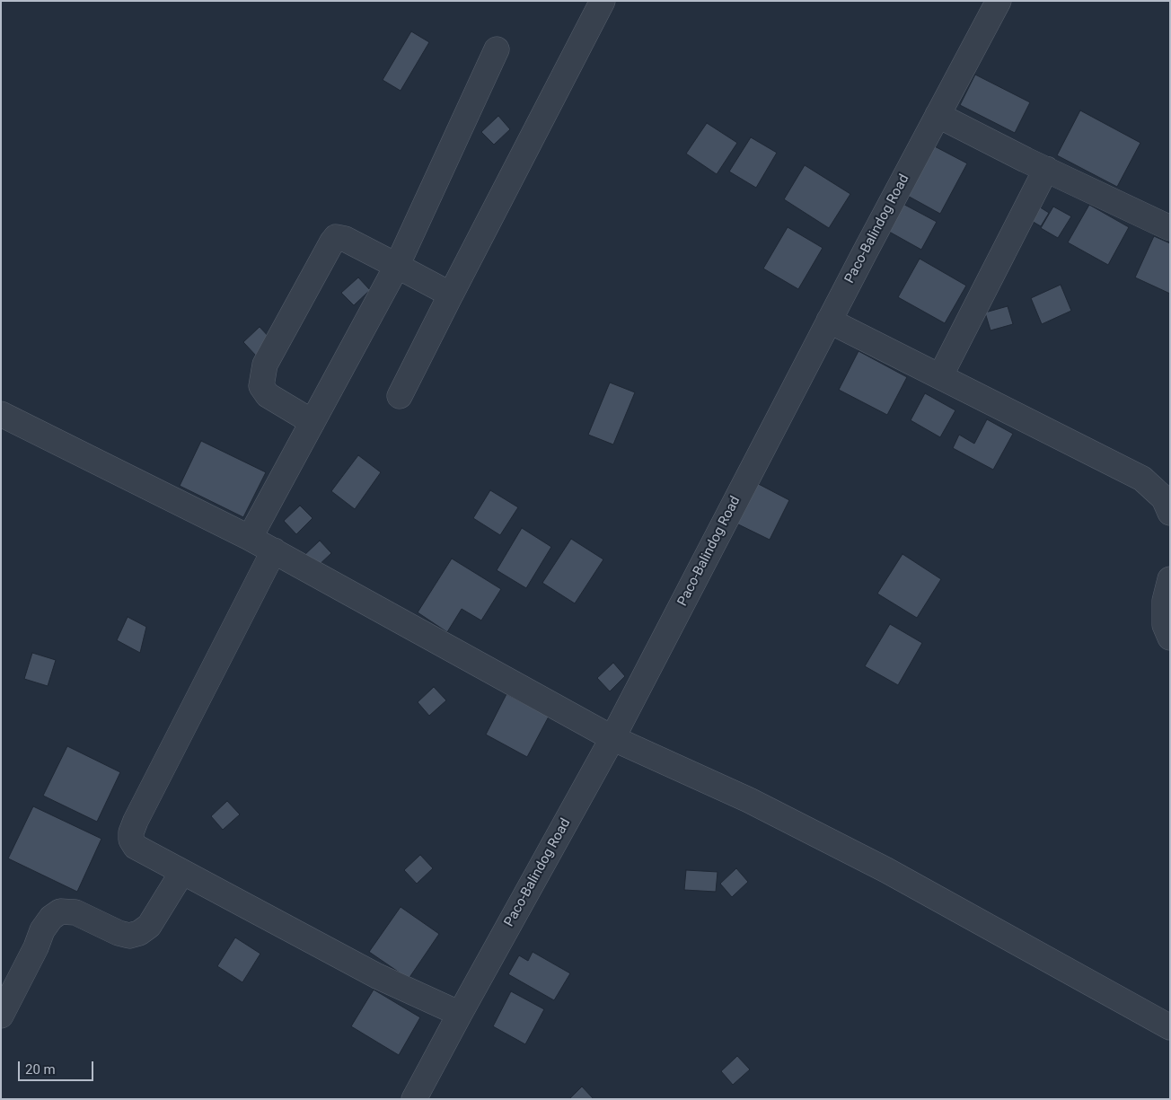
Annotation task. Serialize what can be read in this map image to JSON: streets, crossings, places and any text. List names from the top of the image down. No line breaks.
{"streets":{"street":["Paco-Balindog Road"]},"scale_bar":"20 m"}
